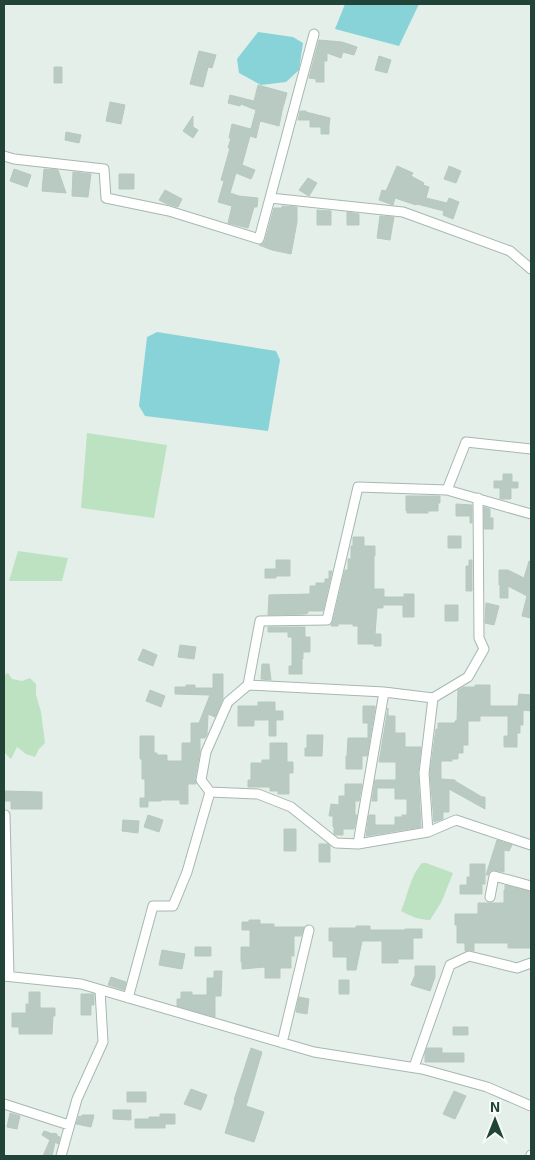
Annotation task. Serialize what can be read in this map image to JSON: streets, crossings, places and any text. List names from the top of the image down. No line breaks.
{"north":"top"}
